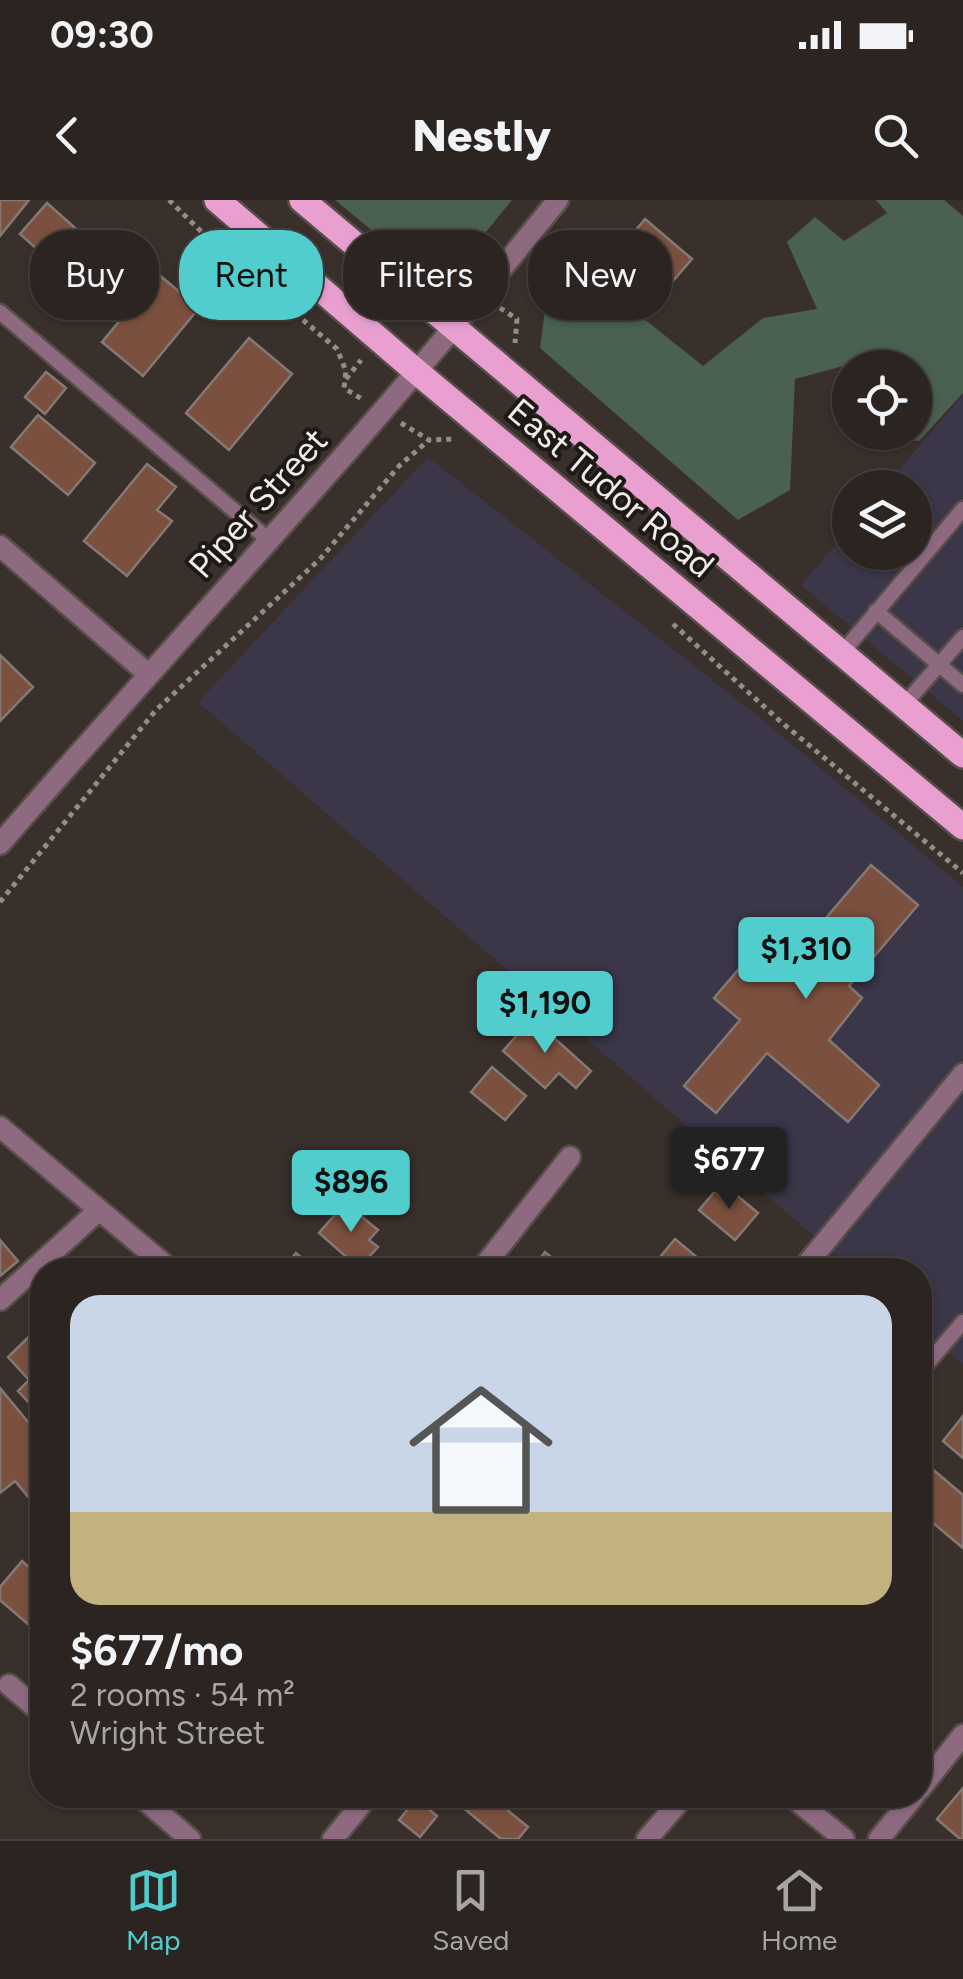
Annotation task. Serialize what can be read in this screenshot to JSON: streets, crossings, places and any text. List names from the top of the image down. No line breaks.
{"streets":{"main road":["East Tudor Road"],"street":["Piper Street"]},"crossings":[["East Tudor Road","Piper Street"]],"page":{"status":"09:30","header":"Nestly","chip":["Buy","Rent","Filters","New"],"price":["$1,310","$1,190","$677","$896"],"list":[{"name":"$677/mo","note":"2 rooms · 54 m² · Wright Street"}],"tabs":["Map","Saved","Home"]}}
